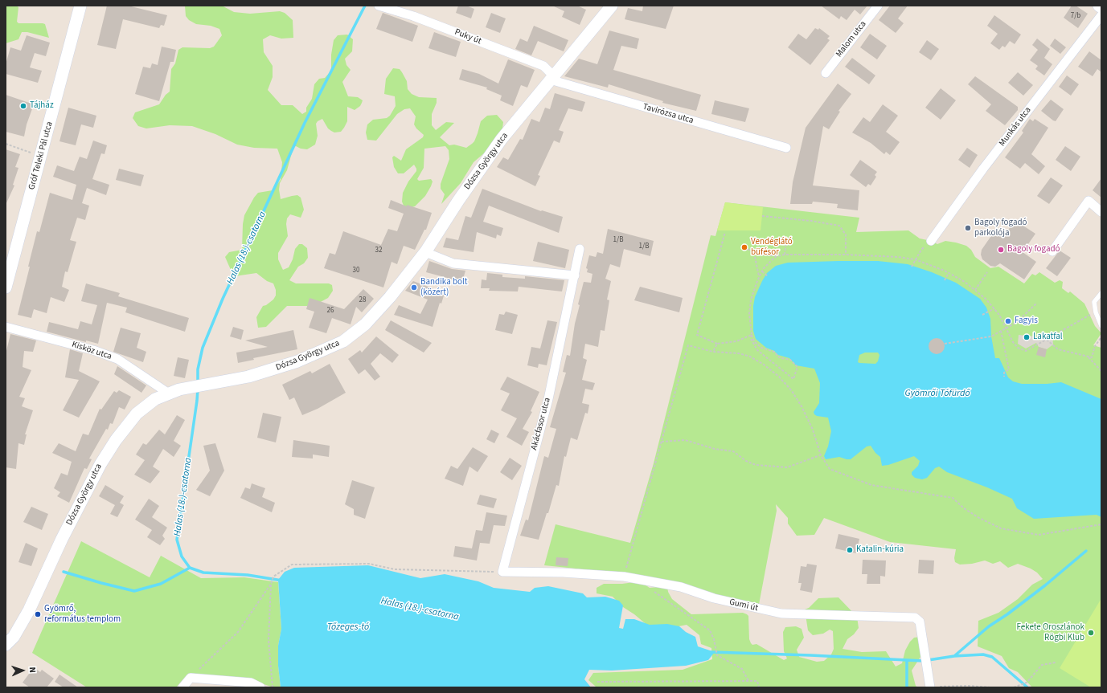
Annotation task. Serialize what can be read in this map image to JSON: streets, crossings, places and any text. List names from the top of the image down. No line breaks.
{"streets":{"main road":["Gróf Teleki Pál utca","Dózsa György utca"],"street":["Puky út","Malom utca","Tavirózsa utca","Munkás utca","Kisköz utca","Akácfasor utca","Gumi út"]},"crossings":[["Puky út","Tavirózsa utca"],["Puky út","Dózsa György utca"],["Tavirózsa utca","Dózsa György utca"],["Dózsa György utca","Kisköz utca"],["Akácfasor utca","Gumi út"]],"water":["Halas (18.)-csatorna","Gyömrői Tófürdő","Tőzeges-tó"],"places":["Tájház","Bagoly fogadó parkolója","Vendéglátó büfésor","Bagoly fogadó","Bandika bolt (közért)","Fagyis","Lakatfal","Katalin-kúria","Gyömrő, református templom","Fekete Oroszlánok Rögbi Klub"],"house_numbers":["7/b","1/B","1/B","32","30","28","26"],"north":"right"}
